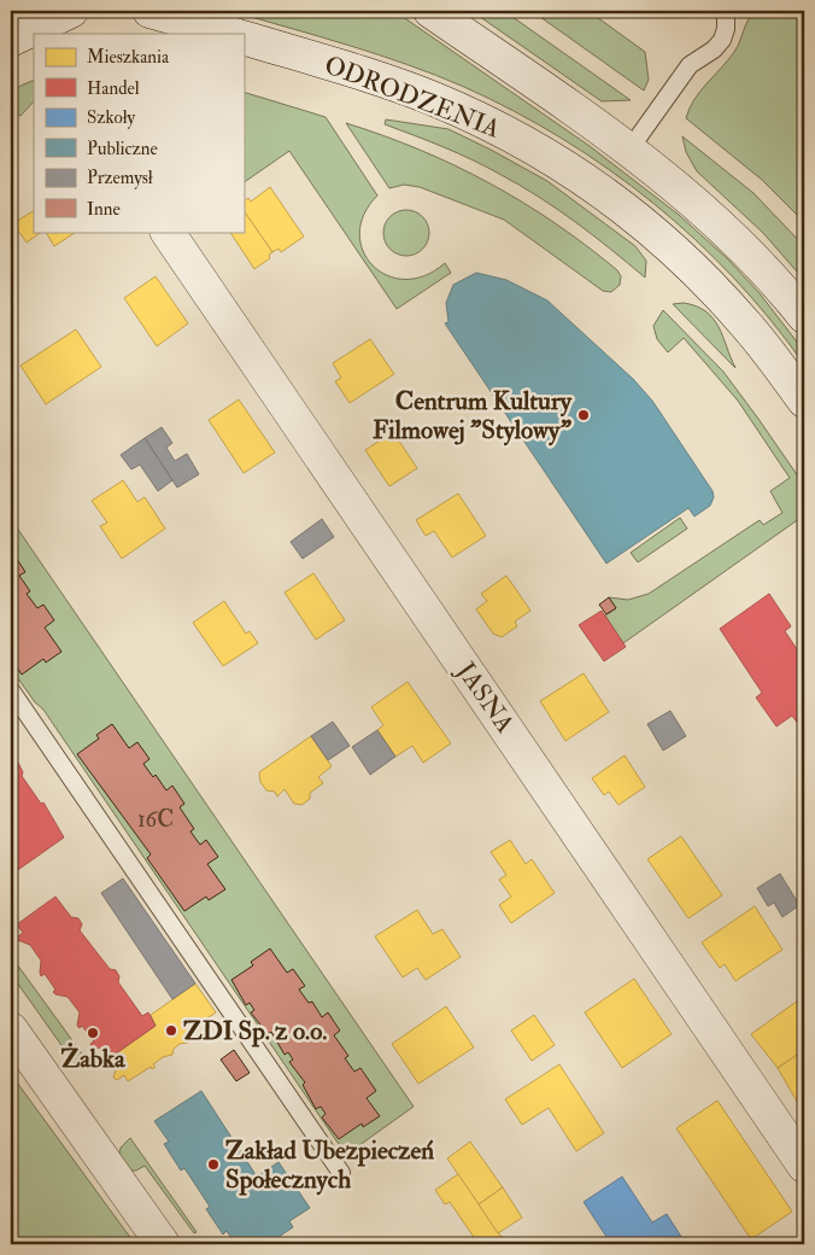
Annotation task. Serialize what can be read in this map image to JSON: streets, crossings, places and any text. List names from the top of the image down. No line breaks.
{"streets":{"street":["ODRODZENIA","JASNA"]},"places":["Centrum Kultury Filmowej \"Stylowy\"","ZDI Sp. z o.o.","Żabka","Zakład Ubezpieczeń Społecznych"],"house_numbers":["16C"],"legend":["Mieszkania","Handel","Szkoły","Publiczne","Przemysł","Inne"]}
